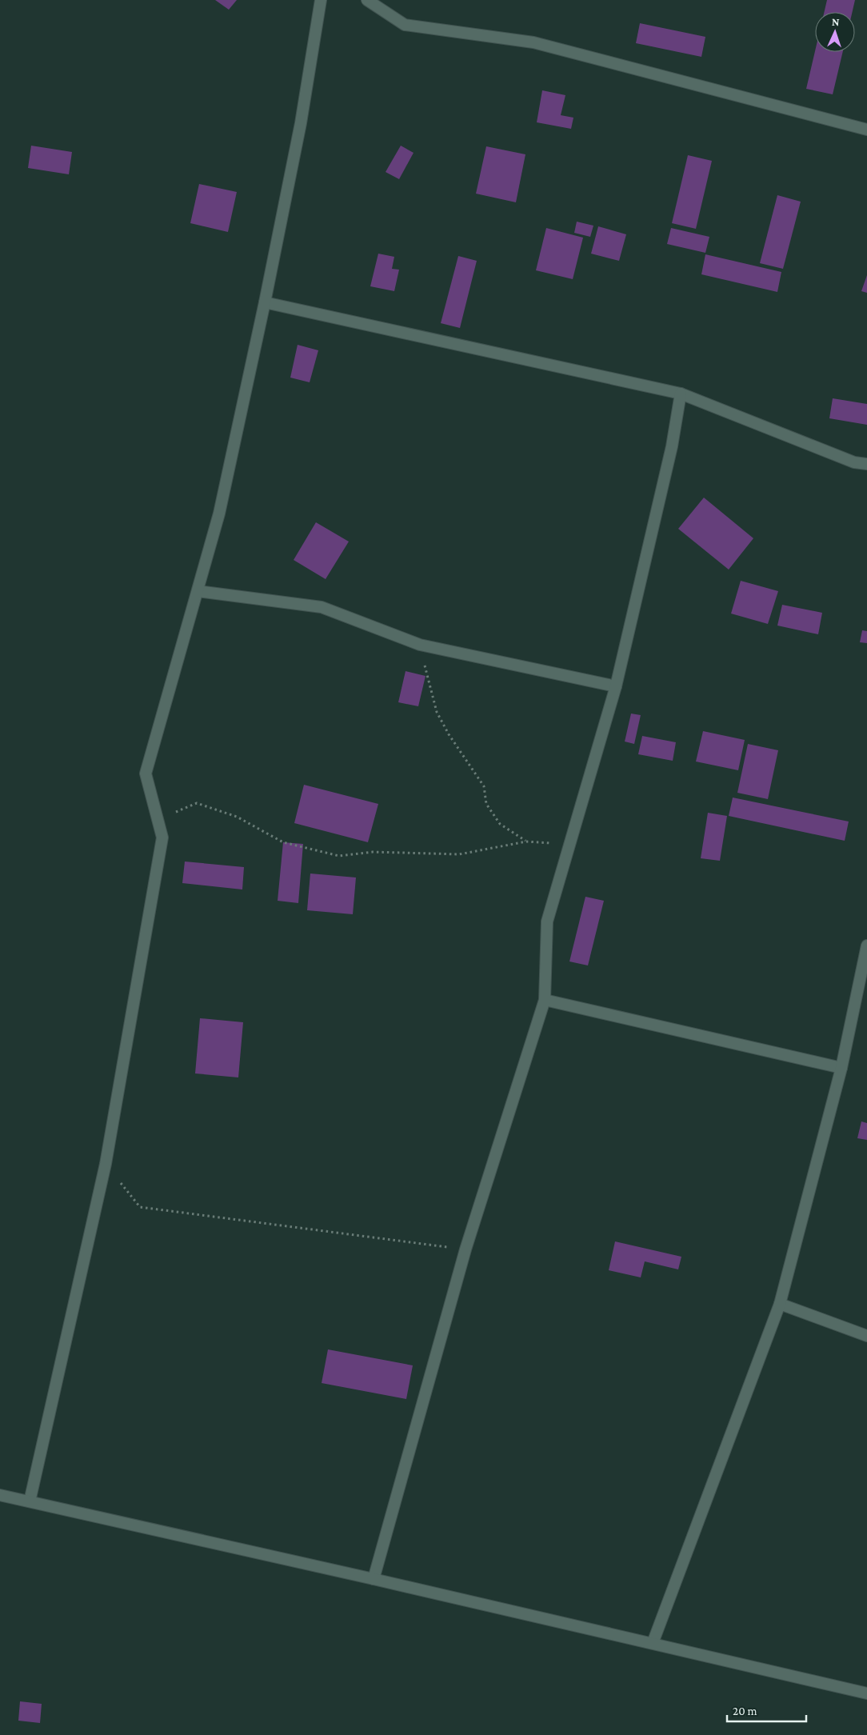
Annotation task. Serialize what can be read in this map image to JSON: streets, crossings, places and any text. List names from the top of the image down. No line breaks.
{"scale_bar":"20 m","north":"top"}
